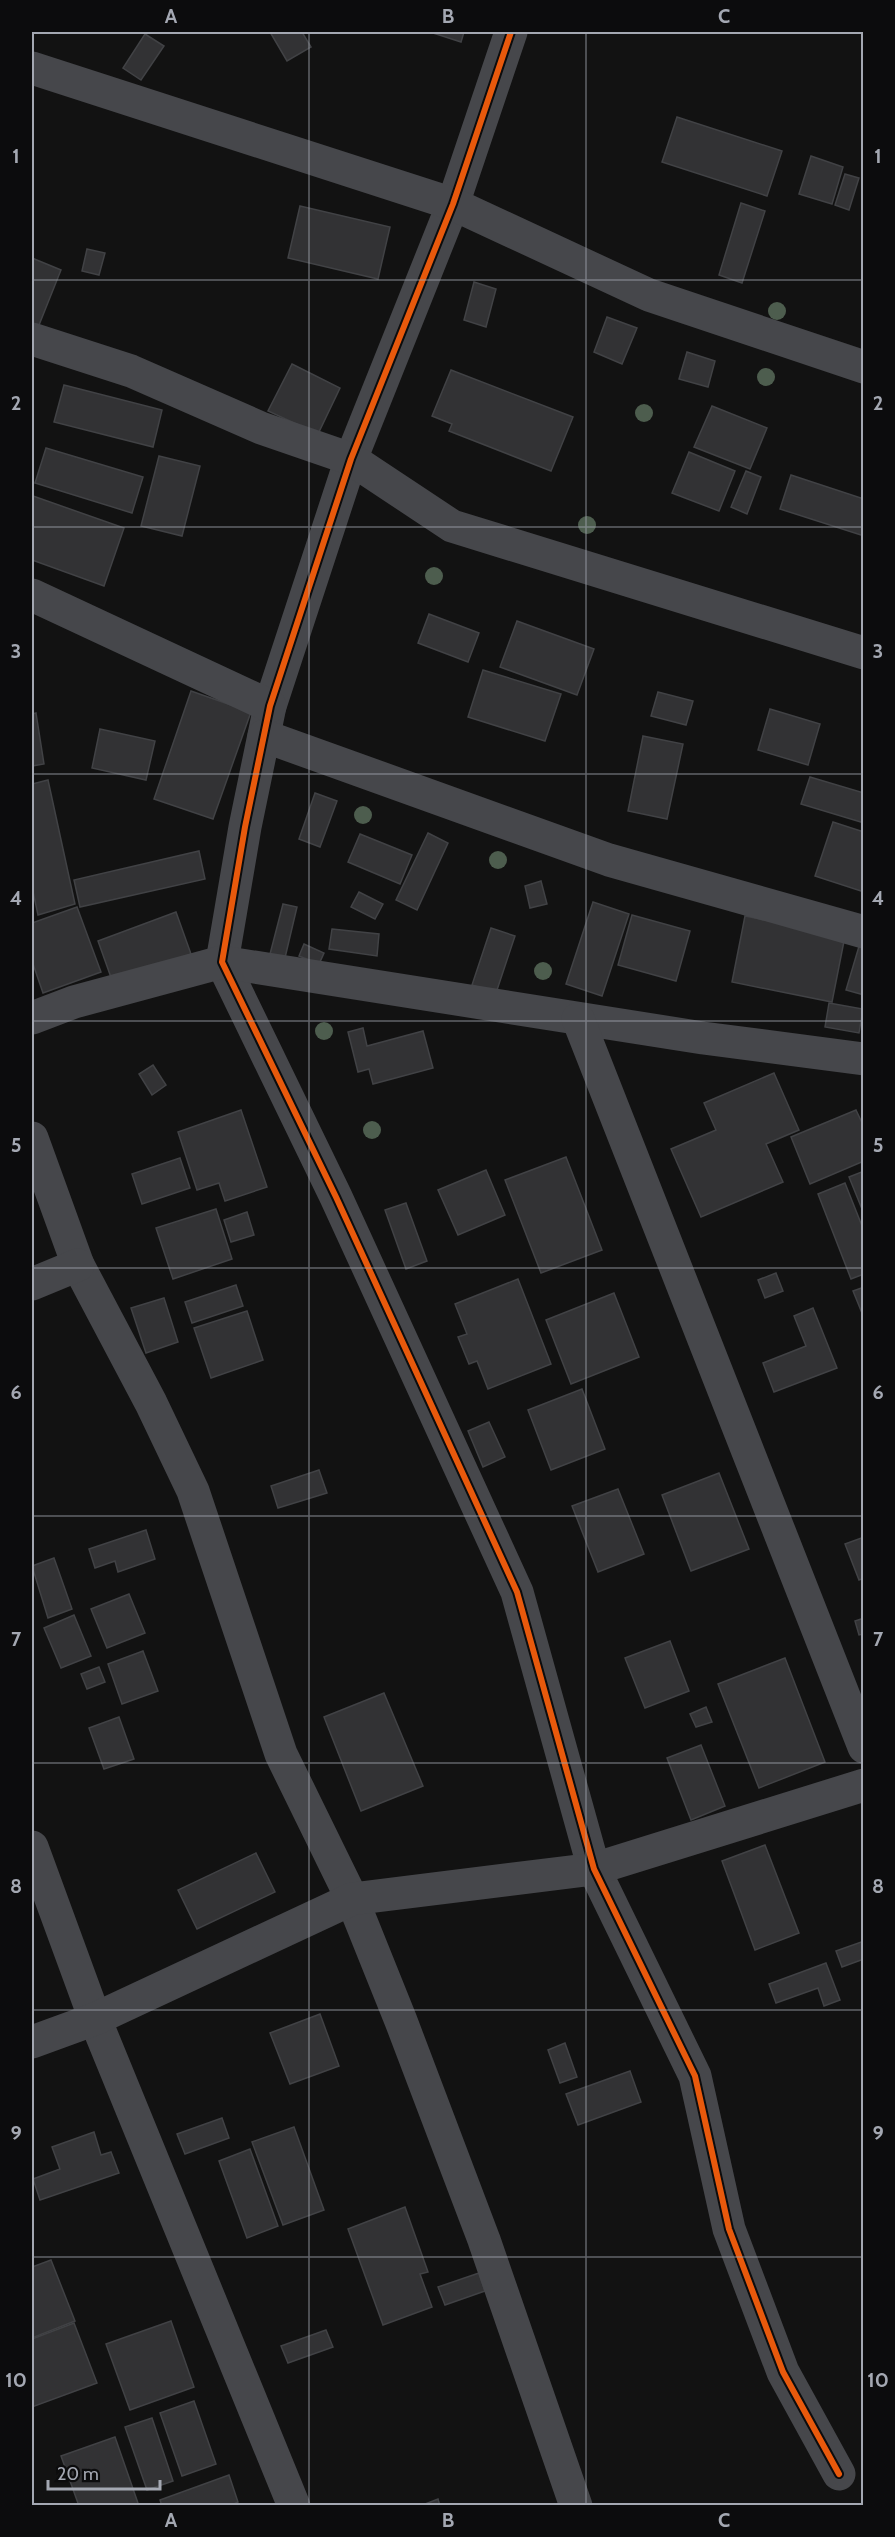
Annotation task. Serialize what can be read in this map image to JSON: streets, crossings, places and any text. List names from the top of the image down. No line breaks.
{"scale_bar":"20 m","grid":{"columns":["A","B","C"],"rows":["1","2","3","4","5","6","7","8","9","10"]}}
